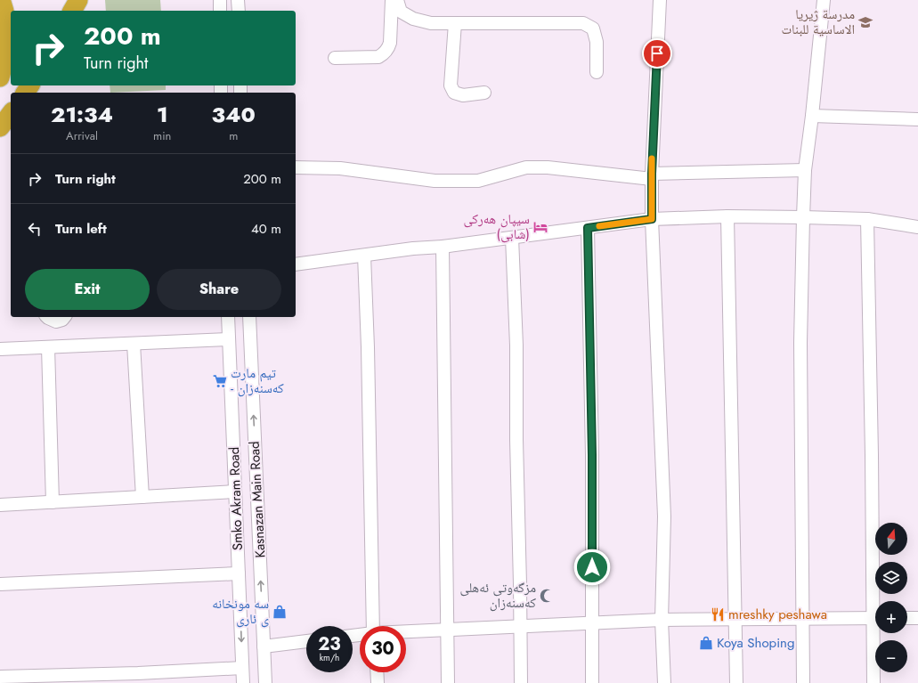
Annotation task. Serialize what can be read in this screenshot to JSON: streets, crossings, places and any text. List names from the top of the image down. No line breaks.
{"streets":{"street":["Smko Akram Road","Kasnazan Main Road"]},"one_way":["Kasnazan Main Road"],"places":{"school or university":["مدرسة ژيريا الاساسية للبنات"],"hotel":["سیپان هەرکی (شابی)"],"supermarket":["تیم مارت - کەسنەزان"],"mosque":["مزگەوتی ئەهلی کەسنەزان"],"shop":["سه مونخانه ی ئاری","Koya Shoping"],"restaurant":["mreshky peshawa"]},"north":"top","page":{"turn":["200 m","Turn right"],"eta":["21:34","Arrival","1","min","340","m"],"list":[{"name":"Turn right","value":"200 m"},{"name":"Turn left","value":"40 m"}],"buttons":["Exit","Share"],"map_buttons":["+","−"],"speed":"23 km/h","limit":"30"}}
